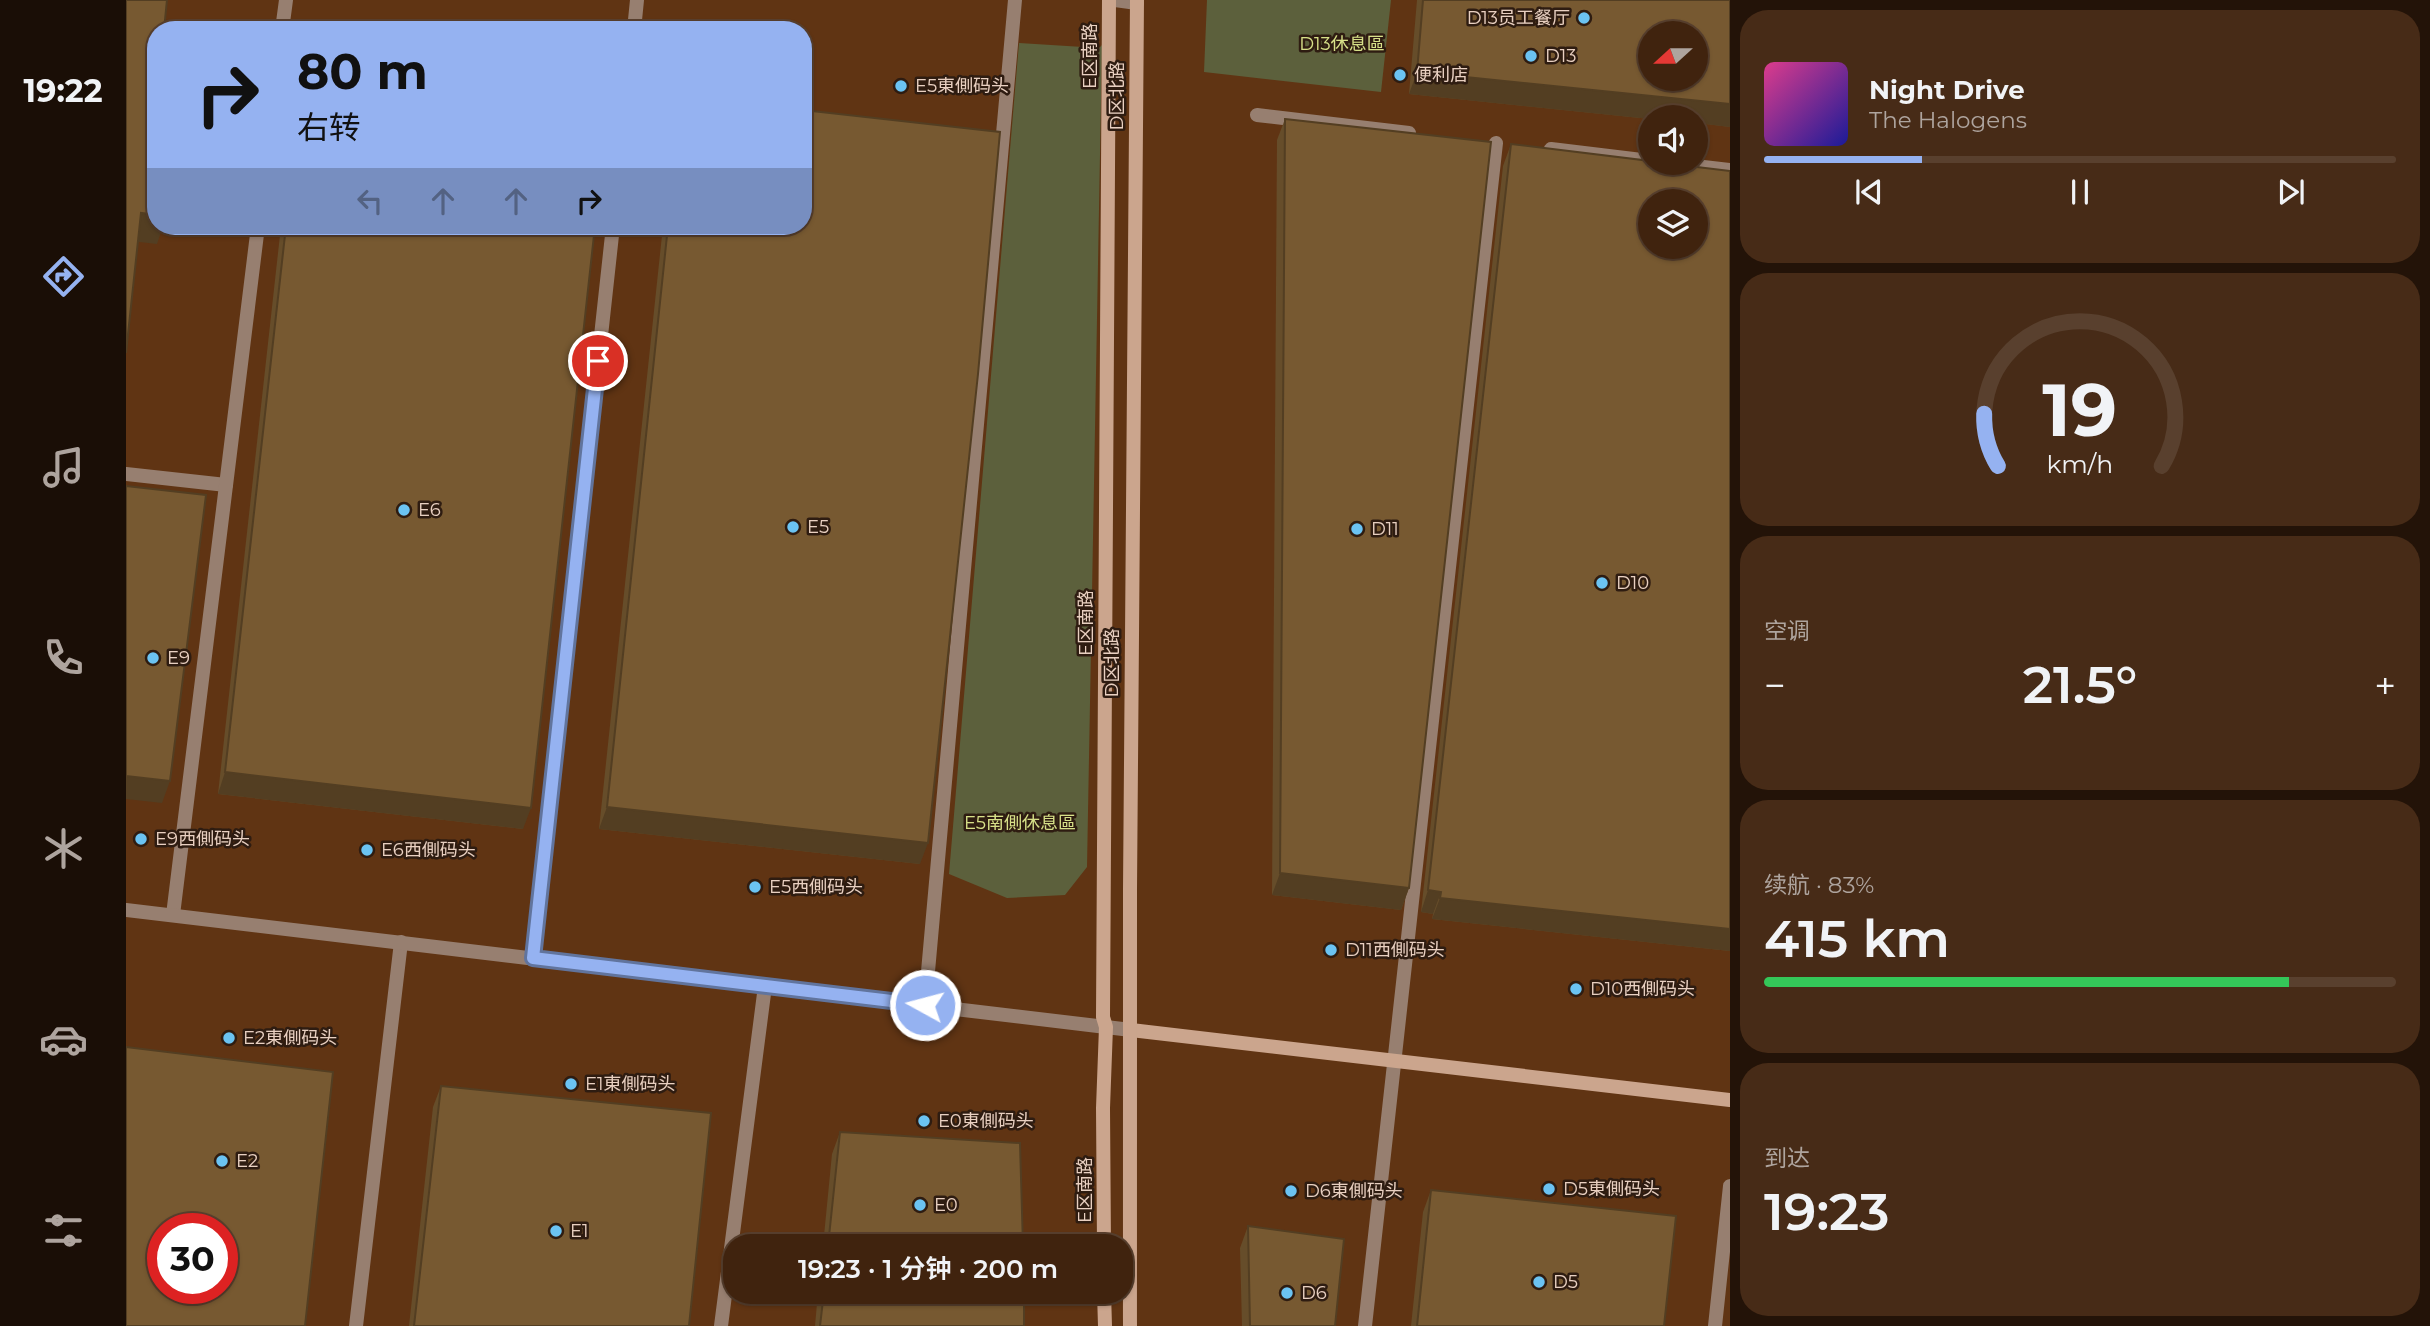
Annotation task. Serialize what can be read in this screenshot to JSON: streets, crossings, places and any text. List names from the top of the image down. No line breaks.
{"streets":{"street":["E区南路","D区北路"]},"parks":["D13休息區","E5南側休息區"],"places":["D13员工餐厅","D13","便利店","E5東側码头","E6","E5","D11","D10","E9","E9西側码头","E6西側码头","E5西側码头","D11西側码头","D10西側码头","E2東側码头","E1東側码头","E0東側码头","E2","D5東側码头","D6東側码头","E0","E1","D5","D6"],"north":"left","page":{"tabs":"19:22","turn":["80 m","右转"],"song":["Night Drive","The Halogens"],"tile":["空调",["续航 · 83%","415 km"],["到达","19:23"]],"heat":["−","21.5°","+"],"limit":"30","trip":"19:23 · 1 分钟 · 200 m","gauge":["19","km/h"]}}
